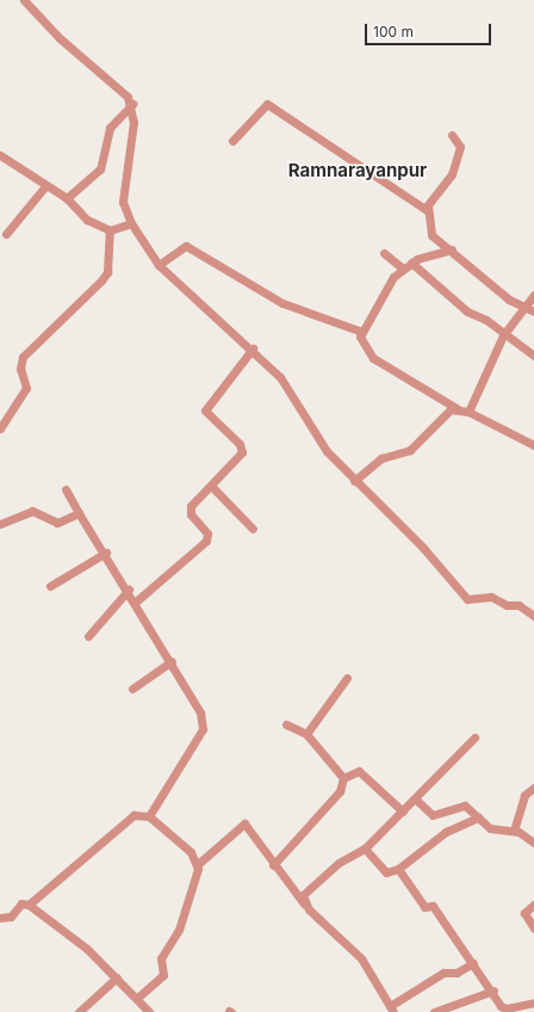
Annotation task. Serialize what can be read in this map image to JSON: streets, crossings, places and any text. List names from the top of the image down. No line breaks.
{"districts":["Ramnarayanpur"],"scale_bar":"100 m"}
